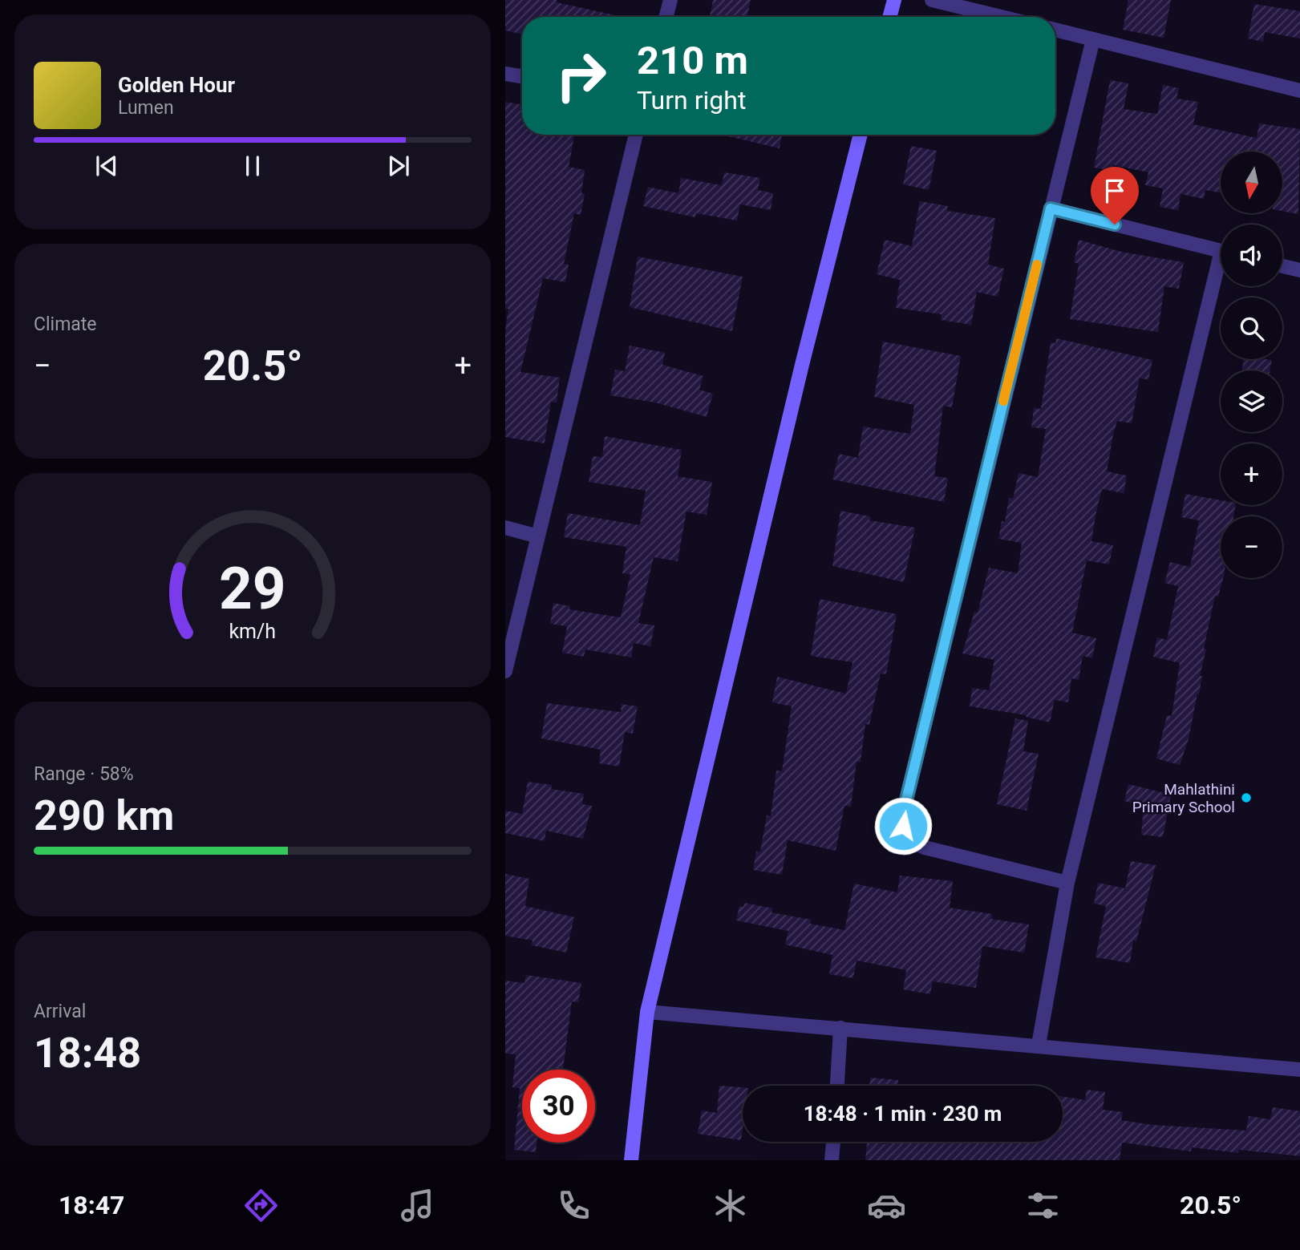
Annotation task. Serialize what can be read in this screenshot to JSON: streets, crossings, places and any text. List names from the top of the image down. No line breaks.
{"places":["Mahlathini Primary School"],"north":"bottom","page":{"turn":["210 m","Turn right"],"song":["Golden Hour","Lumen"],"map_buttons":["+","−"],"tile":["Climate",["Range · 58%","290 km"],["Arrival","18:48"]],"heat":["−","20.5°","+"],"limit":"30","trip":"18:48 · 1 min · 230 m","tabs":["18:47","20.5°"],"gauge":["29","km/h"]}}
